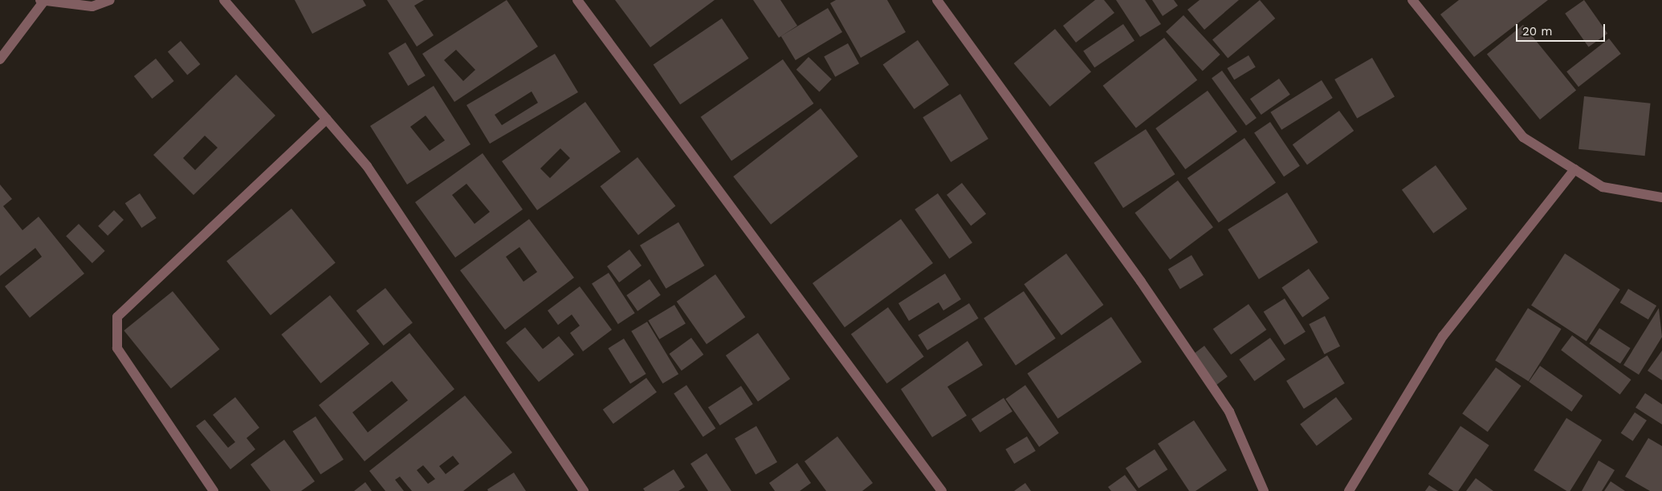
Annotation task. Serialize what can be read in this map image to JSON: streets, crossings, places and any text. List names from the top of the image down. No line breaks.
{"scale_bar":"20 m"}
